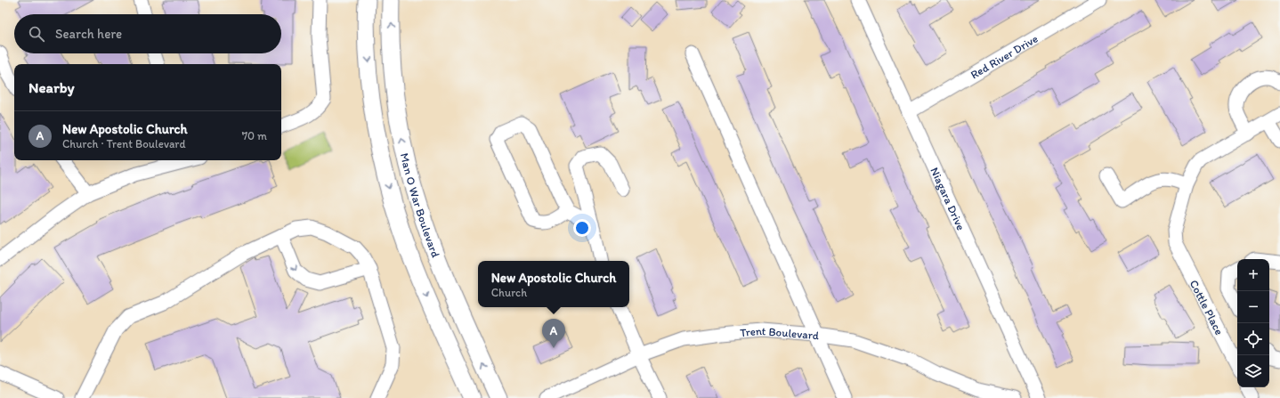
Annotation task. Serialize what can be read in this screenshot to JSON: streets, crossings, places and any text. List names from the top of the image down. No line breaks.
{"streets":{"main road":["Man O War Boulevard"],"street":["Red River Drive","Niagara Drive","Cottle Place","Trent Boulevard"]},"crossings":[["Red River Drive","Niagara Drive"]],"page":{"search":"Search here","heading":"Nearby","list":[{"mark":"A","name":"New Apostolic Church","note":"Church · Trent Boulevard","value":"70 m"}],"map_buttons":["+","−"],"popup":["New Apostolic Church","Church"],"pins":"A"}}
